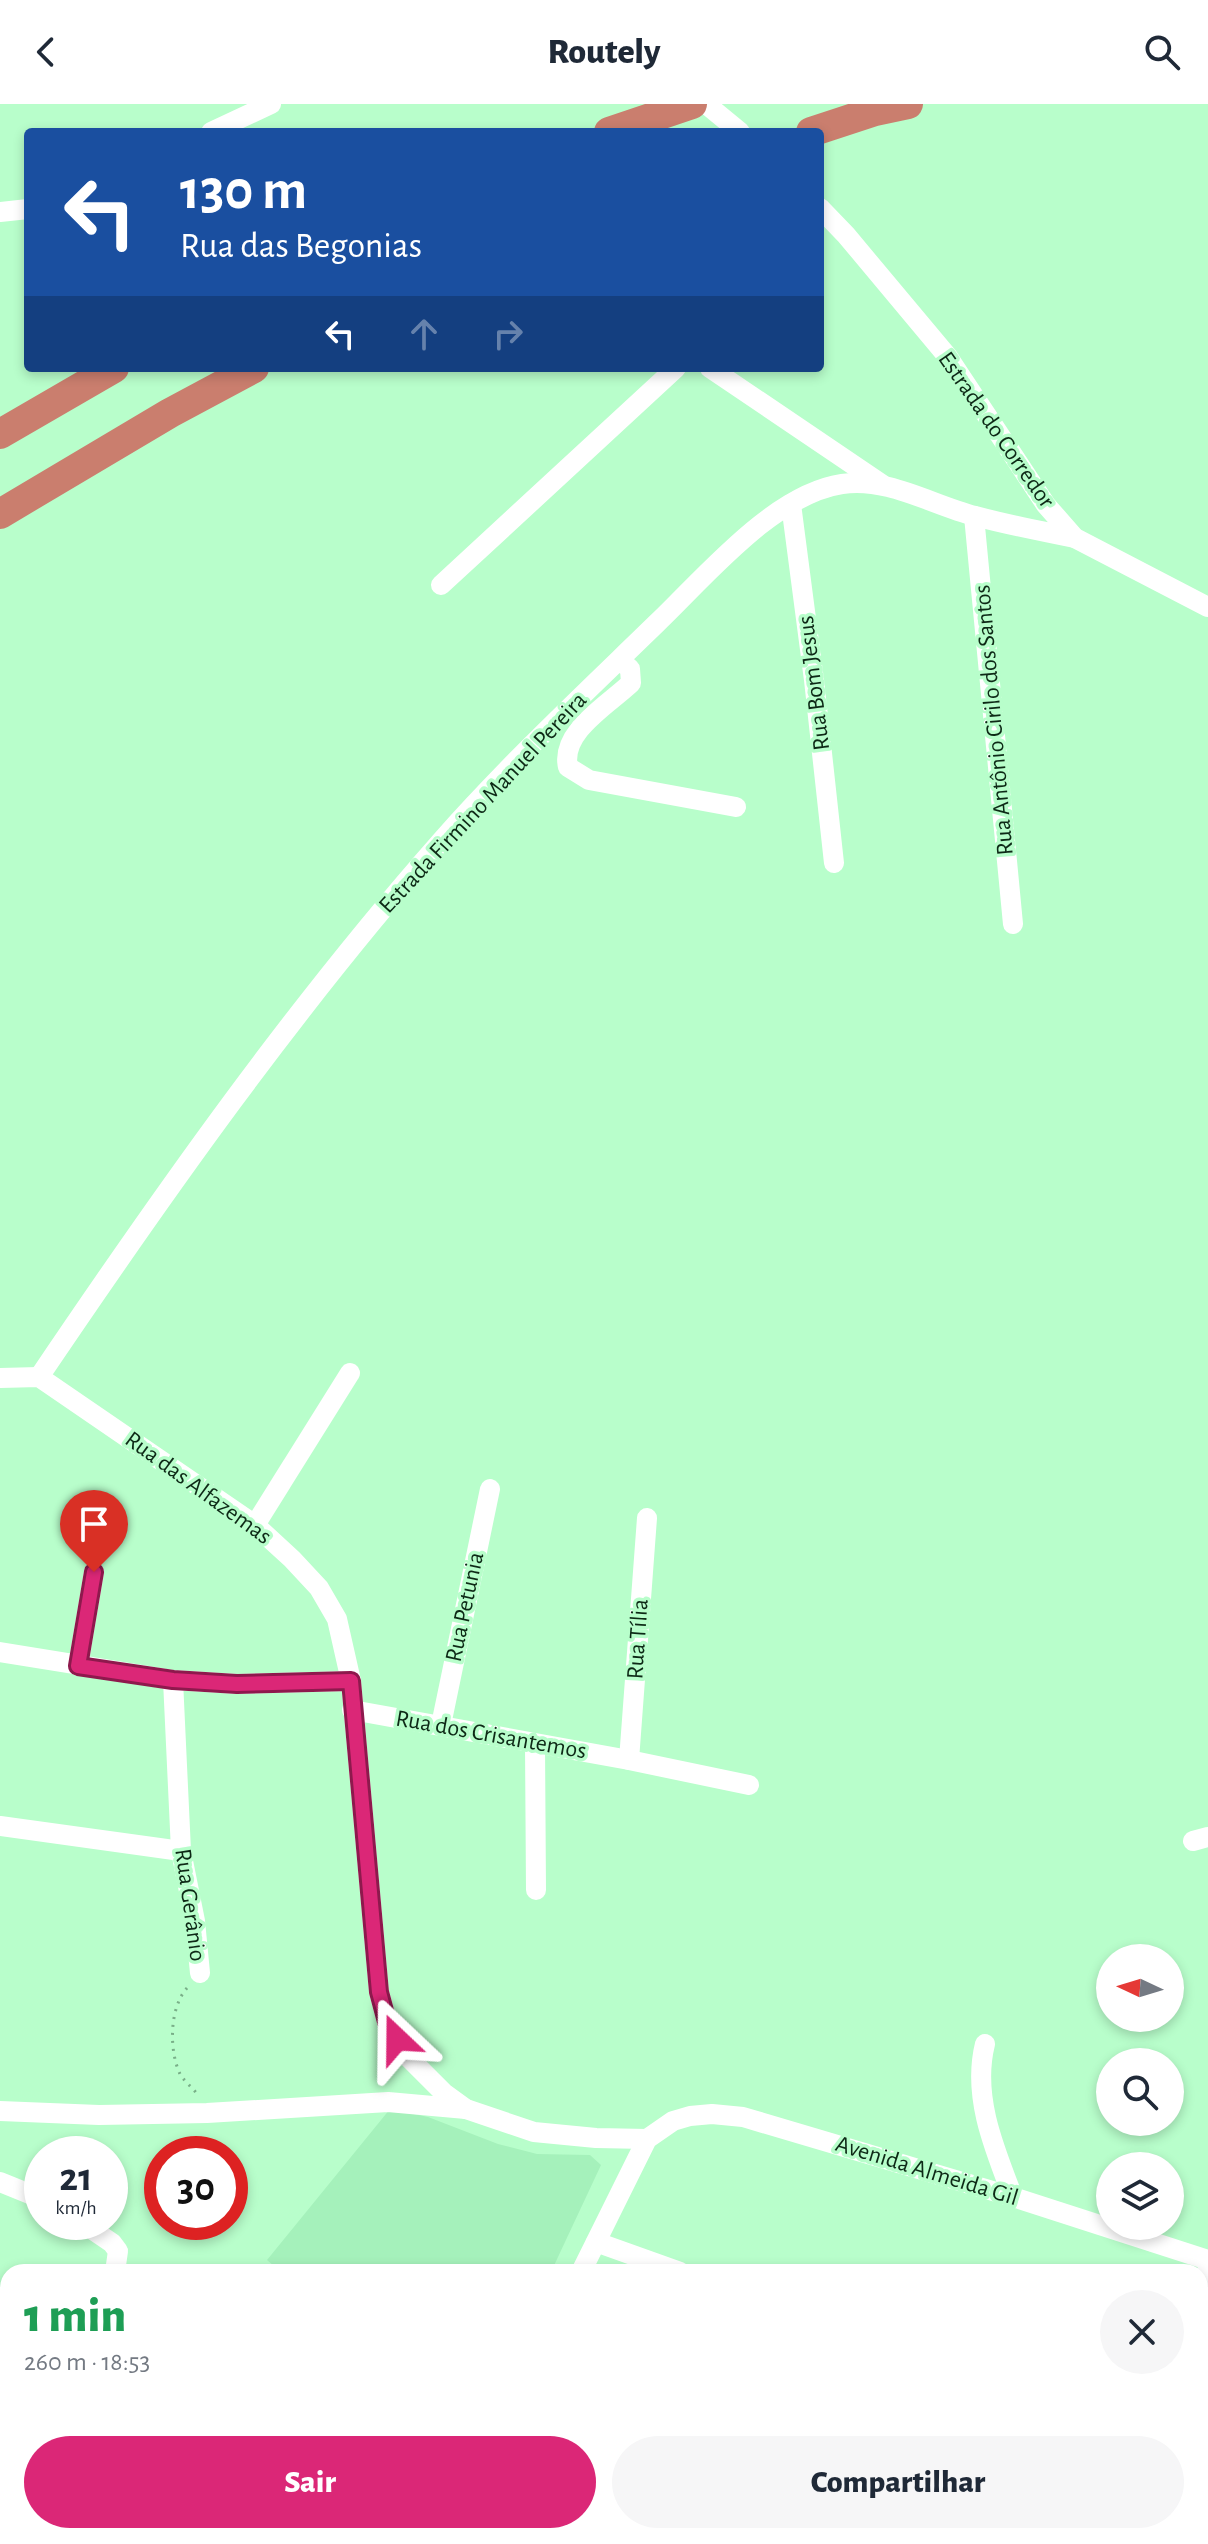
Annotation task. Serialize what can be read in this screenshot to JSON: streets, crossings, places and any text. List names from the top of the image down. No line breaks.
{"streets":{"street":["Estrada do Corredor","Rua Bom Jesus","Rua Antônio Cirilo dos Santos","Estrada Firmino Manuel Pereira","Rua das Alfazemas","Rua Petunia","Rua Tília","Rua dos Crisantemos","Rua Gerânio","Avenida Almeida Gil"]},"crossings":[["Estrada do Corredor","Estrada Firmino Manuel Pereira"],["Rua Bom Jesus","Estrada Firmino Manuel Pereira"],["Rua Antônio Cirilo dos Santos","Estrada Firmino Manuel Pereira"],["Estrada Firmino Manuel Pereira","Rua das Alfazemas"],["Rua das Alfazemas","Rua dos Crisantemos"],["Rua das Alfazemas","Avenida Almeida Gil"],["Rua Petunia","Rua dos Crisantemos"],["Rua Tília","Rua dos Crisantemos"]],"north":"left","page":{"header":"Routely","turn":["130 m","Rua das Begonias"],"speed":"21 km/h","limit":"30","heading":["1 min","260 m · 18:53"],"buttons":["Sair","Compartilhar"]}}
